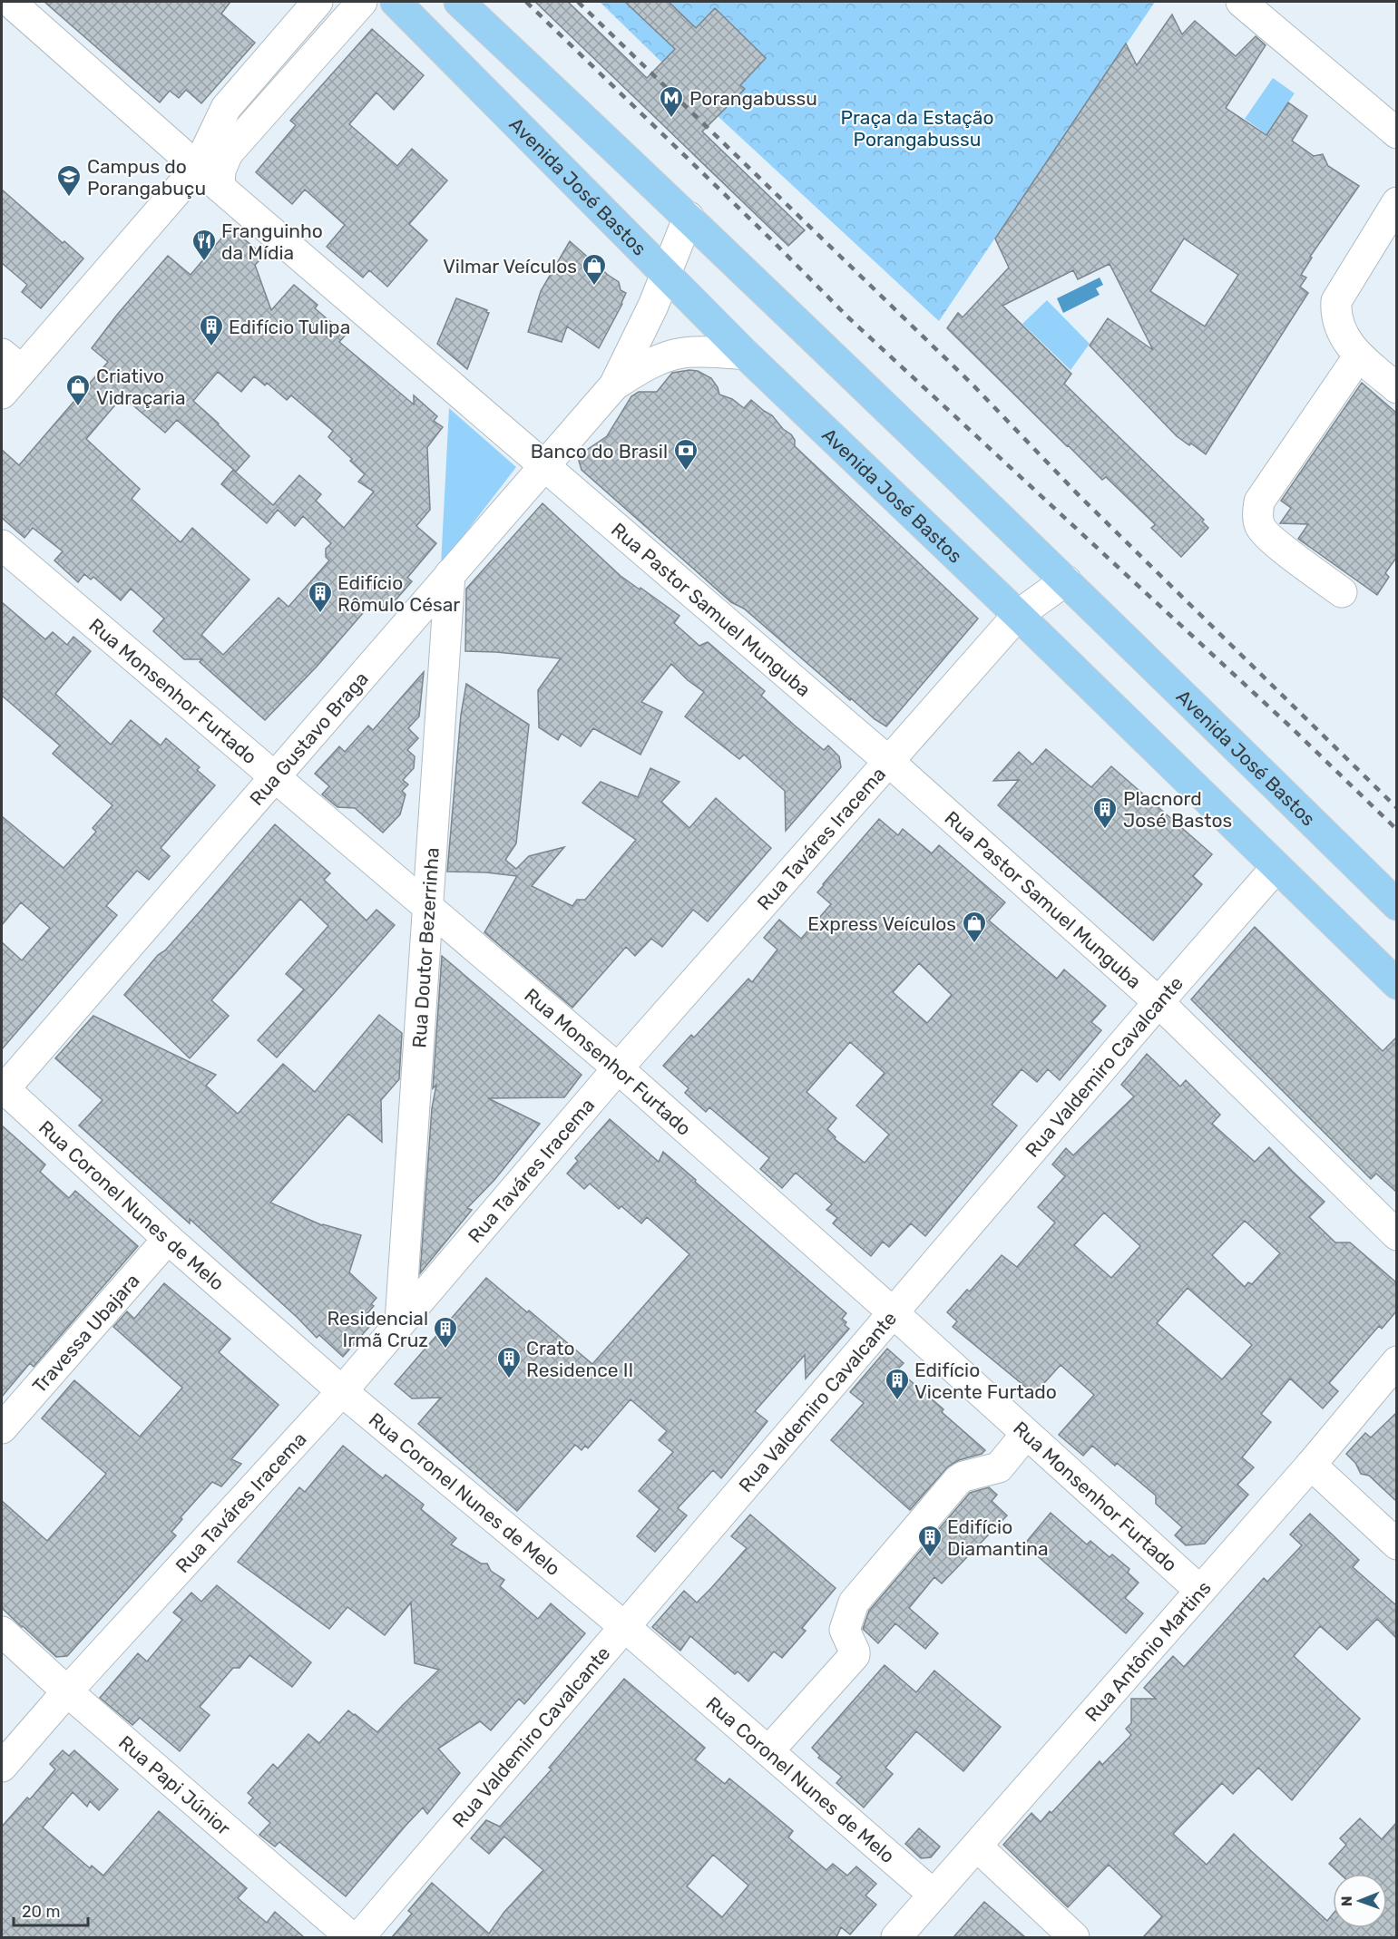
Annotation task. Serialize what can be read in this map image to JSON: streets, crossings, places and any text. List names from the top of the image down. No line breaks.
{"streets":{"main road":["Avenida José Bastos"],"street":["Rua Pastor Samuel Munguba","Rua Monsenhor Furtado","Rua Gustavo Braga","Rua Taváres Iracema","Rua Doutor Bezerrinha","Rua Valdemiro Cavalcante","Rua Coronel Nunes de Melo","Travessa Ubajara","Rua Antônio Martins","Rua Papi Júnior"]},"crossings":[["Avenida José Bastos","Rua Gustavo Braga"],["Avenida José Bastos","Rua Taváres Iracema"],["Avenida José Bastos","Rua Valdemiro Cavalcante"],["Rua Pastor Samuel Munguba","Rua Gustavo Braga"],["Rua Pastor Samuel Munguba","Rua Taváres Iracema"],["Rua Pastor Samuel Munguba","Rua Valdemiro Cavalcante"],["Rua Monsenhor Furtado","Rua Gustavo Braga"],["Rua Monsenhor Furtado","Rua Taváres Iracema"],["Rua Monsenhor Furtado","Rua Doutor Bezerrinha"],["Rua Monsenhor Furtado","Rua Valdemiro Cavalcante"],["Rua Monsenhor Furtado","Rua Antônio Martins"],["Rua Gustavo Braga","Rua Doutor Bezerrinha"],["Rua Gustavo Braga","Rua Coronel Nunes de Melo"],["Rua Taváres Iracema","Rua Doutor Bezerrinha"],["Rua Taváres Iracema","Rua Coronel Nunes de Melo"],["Rua Taváres Iracema","Rua Papi Júnior"],["Rua Valdemiro Cavalcante","Rua Coronel Nunes de Melo"],["Rua Coronel Nunes de Melo","Travessa Ubajara"],["Rua Coronel Nunes de Melo","Rua Antônio Martins"]],"parks":["Praça da Estação Porangabussu"],"places":{"metro station":["Porangabussu"],"school or university":["Campus do Porangabuçu"],"restaurant":["Franguinho da Mídia"],"shop":["Vilmar Veículos","Criativo Vidraçaria","Express Veículos"],"building":["Edifício Tulipa","Edifício Rômulo César","Placnord José Bastos","Residencial Irmã Cruz","Crato Residence II","Edifício Vicente Furtado","Edifício Diamantina"],"bank":["Banco do Brasil"]},"scale_bar":"20 m","north":"left"}
